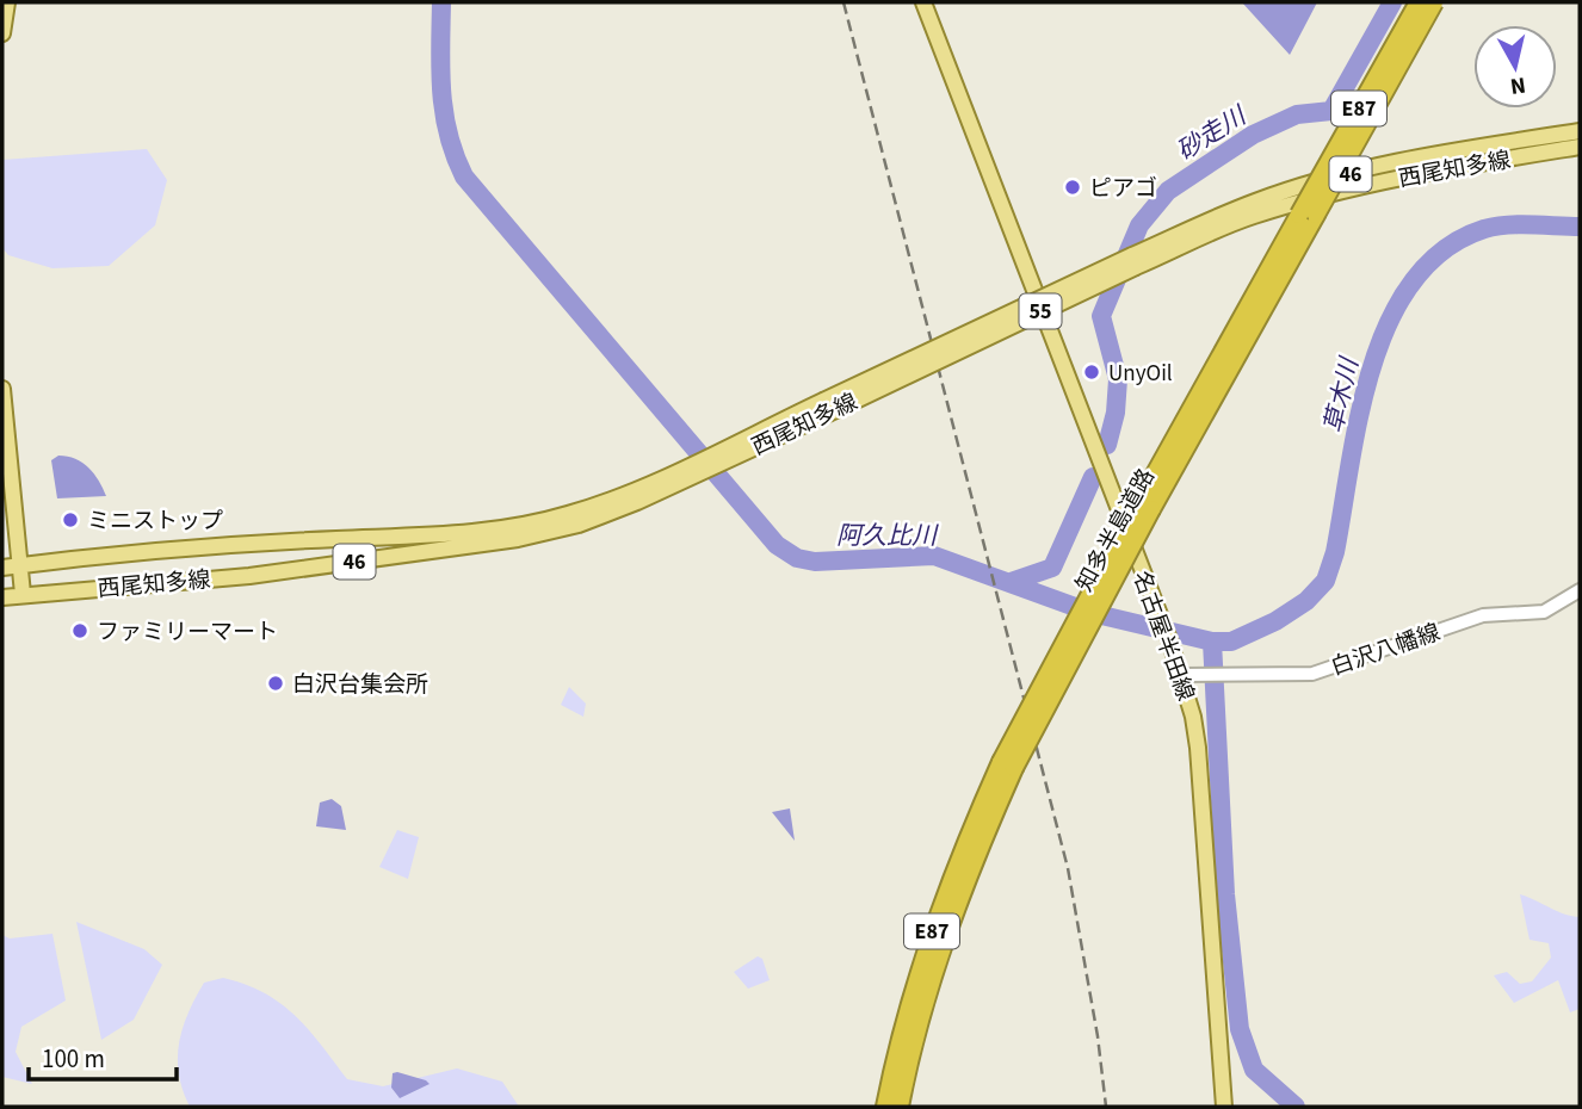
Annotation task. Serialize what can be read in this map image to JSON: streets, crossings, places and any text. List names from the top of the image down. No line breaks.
{"streets":{"highway":["E87","知多半島道路"],"main road":["西尾知多線","46","55","名古屋半田線","白沢八幡線"]},"crossings":[["名古屋半田線","白沢八幡線"]],"water":["砂走川","草木川","阿久比川"],"places":["ピアゴ","UnyOil","ミニストップ","ファミリーマート","白沢台集会所"],"scale_bar":"100 m","north":"bottom"}
